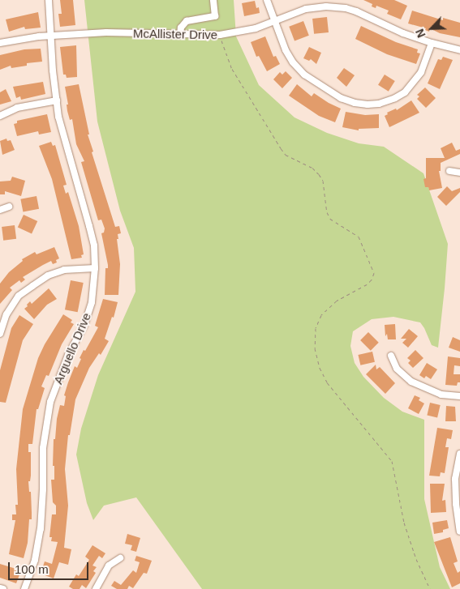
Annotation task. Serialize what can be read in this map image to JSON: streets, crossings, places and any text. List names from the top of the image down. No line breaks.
{"streets":{"street":["McAllister Drive","Arguello Drive"]},"crossings":[["McAllister Drive","Arguello Drive"]],"scale_bar":"100 m","north":"bottom left"}
